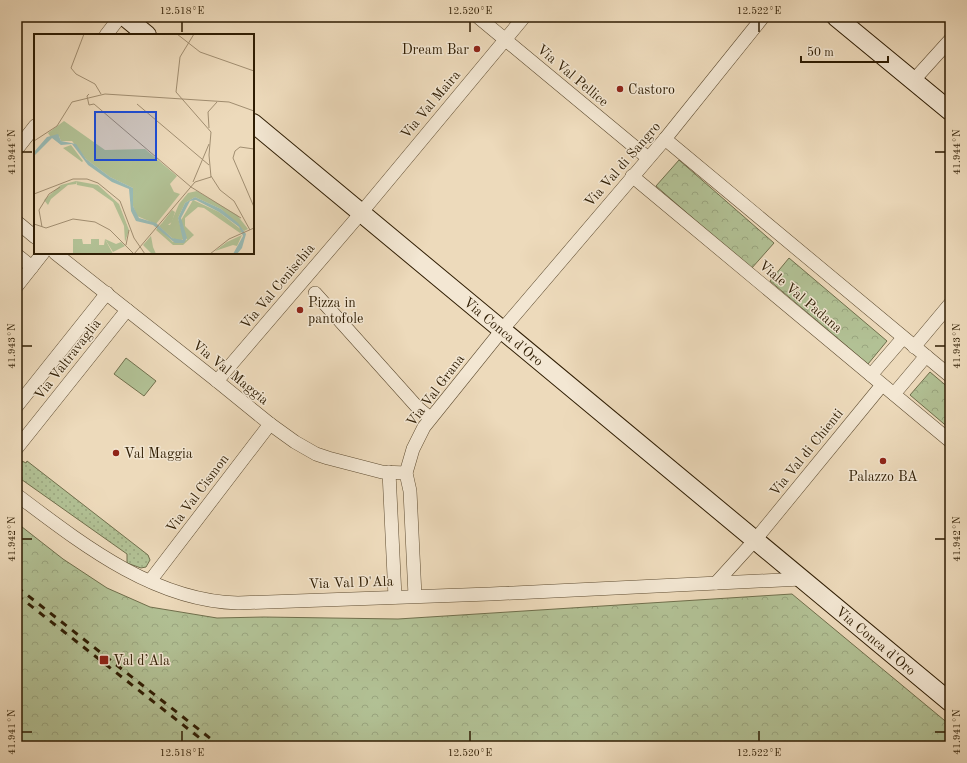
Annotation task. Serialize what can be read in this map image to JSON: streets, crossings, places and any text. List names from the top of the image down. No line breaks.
{"streets":{"street":["Via Val Pellice","Via Val Maira","Via Val di Sangro","Via Val Cenischia","Viale Val Padana","Via Conca d'Oro","Via Valtravaglia","Via Val Maggia","Via Val Grana","Via Val di Chienti","Via Val Cismon","Via Val D'Ala"]},"crossings":[["Via Val Pellice","Via Val Maira"],["Via Val Pellice","Via Val di Sangro"],["Via Val Maira","Via Val Cenischia"],["Via Val Maira","Via Conca d'Oro"],["Via Val di Sangro","Viale Val Padana"],["Via Val di Sangro","Via Conca d'Oro"],["Via Val di Sangro","Via Val Grana"],["Via Val Cenischia","Via Conca d'Oro"],["Via Val Cenischia","Via Val Maggia"],["Viale Val Padana","Via Val di Chienti"],["Via Conca d'Oro","Via Val Grana"],["Via Conca d'Oro","Via Val di Chienti"],["Via Conca d'Oro","Via Val D'Ala"],["Via Valtravaglia","Via Val Maggia"],["Via Val Maggia","Via Val Grana"],["Via Val Maggia","Via Val Cismon"],["Via Val Grana","Via Val D'Ala"],["Via Val di Chienti","Via Val D'Ala"],["Via Val Cismon","Via Val D'Ala"]],"places":{"other":["Dream Bar","Castoro","Pizza in pantofole","Val Maggia","Palazzo BA"],"transit":["Val d’Ala"]},"scale_bar":"50 m","coordinates":["12.518°E","12.520°E","12.522°E","41.944°N","41.943°N","41.942°N","41.941°N"]}
